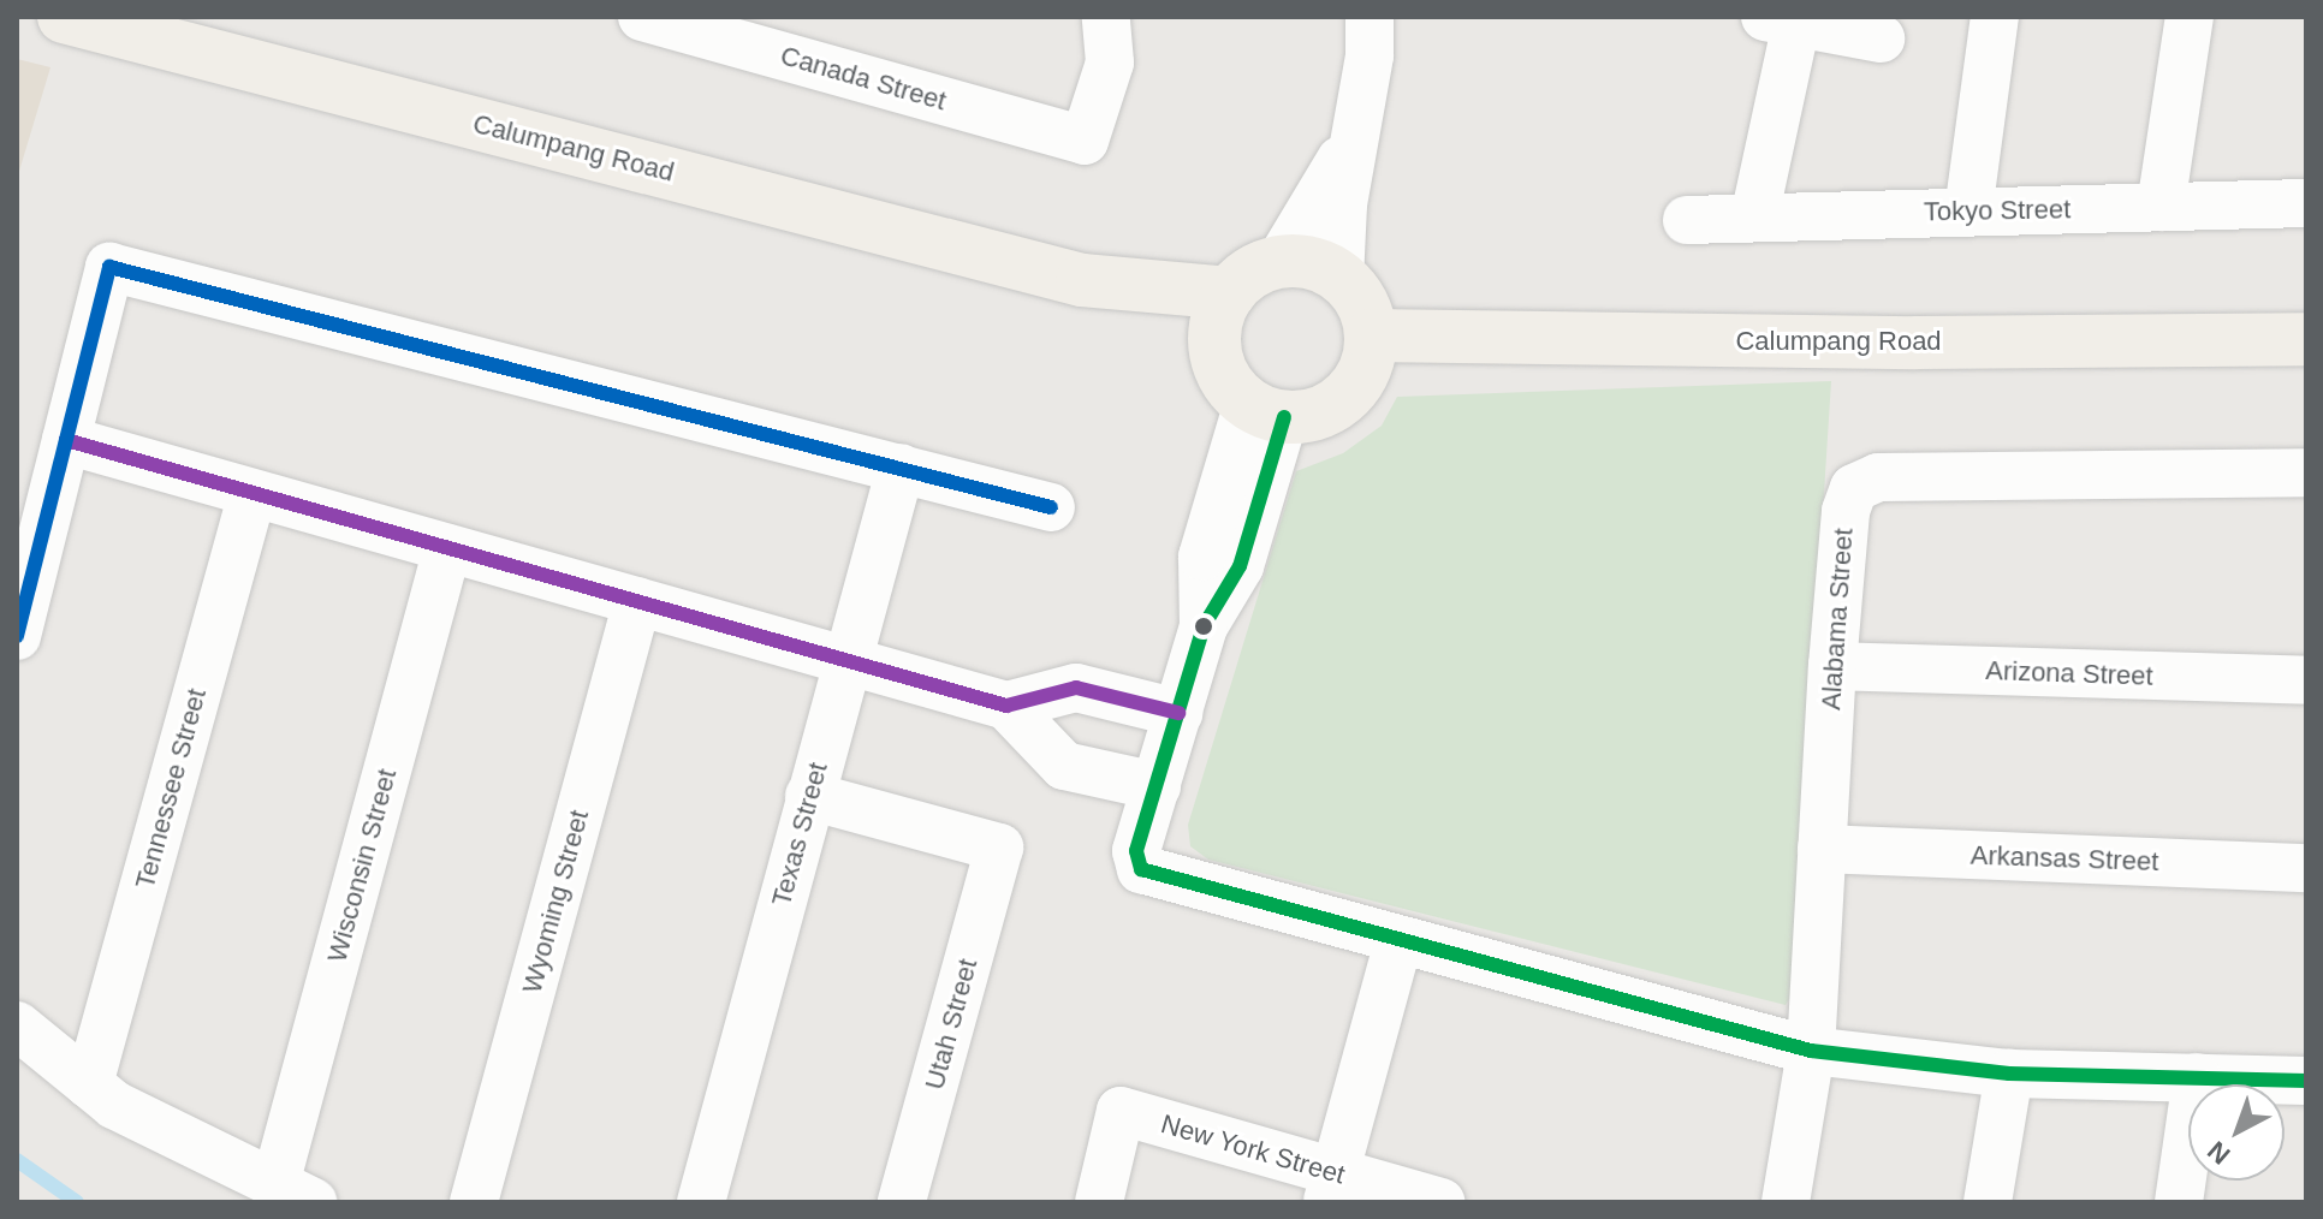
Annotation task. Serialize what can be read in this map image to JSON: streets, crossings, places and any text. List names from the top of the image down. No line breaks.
{"streets":{"main road":["Calumpang Road"],"street":["Canada Street","Tokyo Street","Alabama Street","Arizona Street","Tennessee Street","Texas Street","Arkansas Street","Wisconsin Street","Wyoming Street","Utah Street","New York Street"]},"crossings":[["Alabama Street","Arizona Street"],["Alabama Street","Arkansas Street"],["Texas Street","Utah Street"]],"north":"bottom left"}
